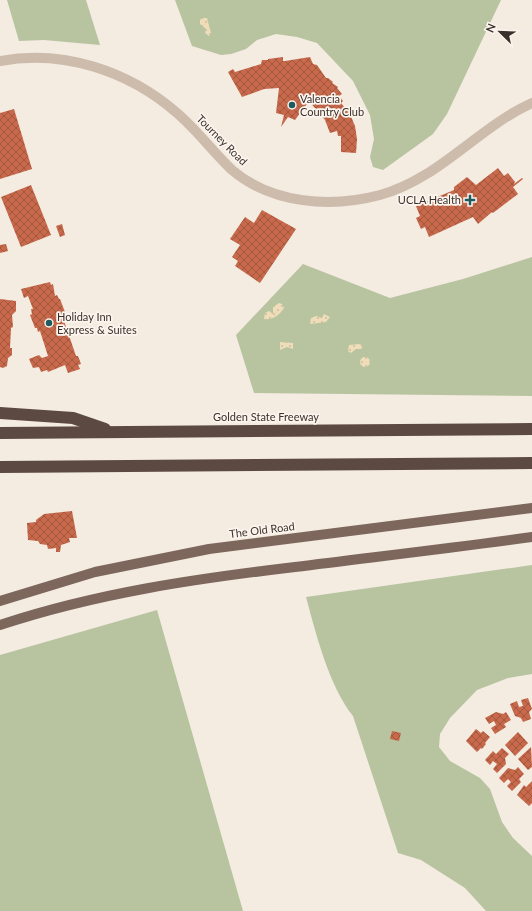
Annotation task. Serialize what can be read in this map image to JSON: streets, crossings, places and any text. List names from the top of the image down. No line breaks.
{"streets":{"highway":["Golden State Freeway"],"main road":["The Old Road"],"street":["Tourney Road"]},"places":{"other":["Valencia Country Club","Holiday Inn Express & Suites"],"health":["UCLA Health"]},"north":"top left"}
